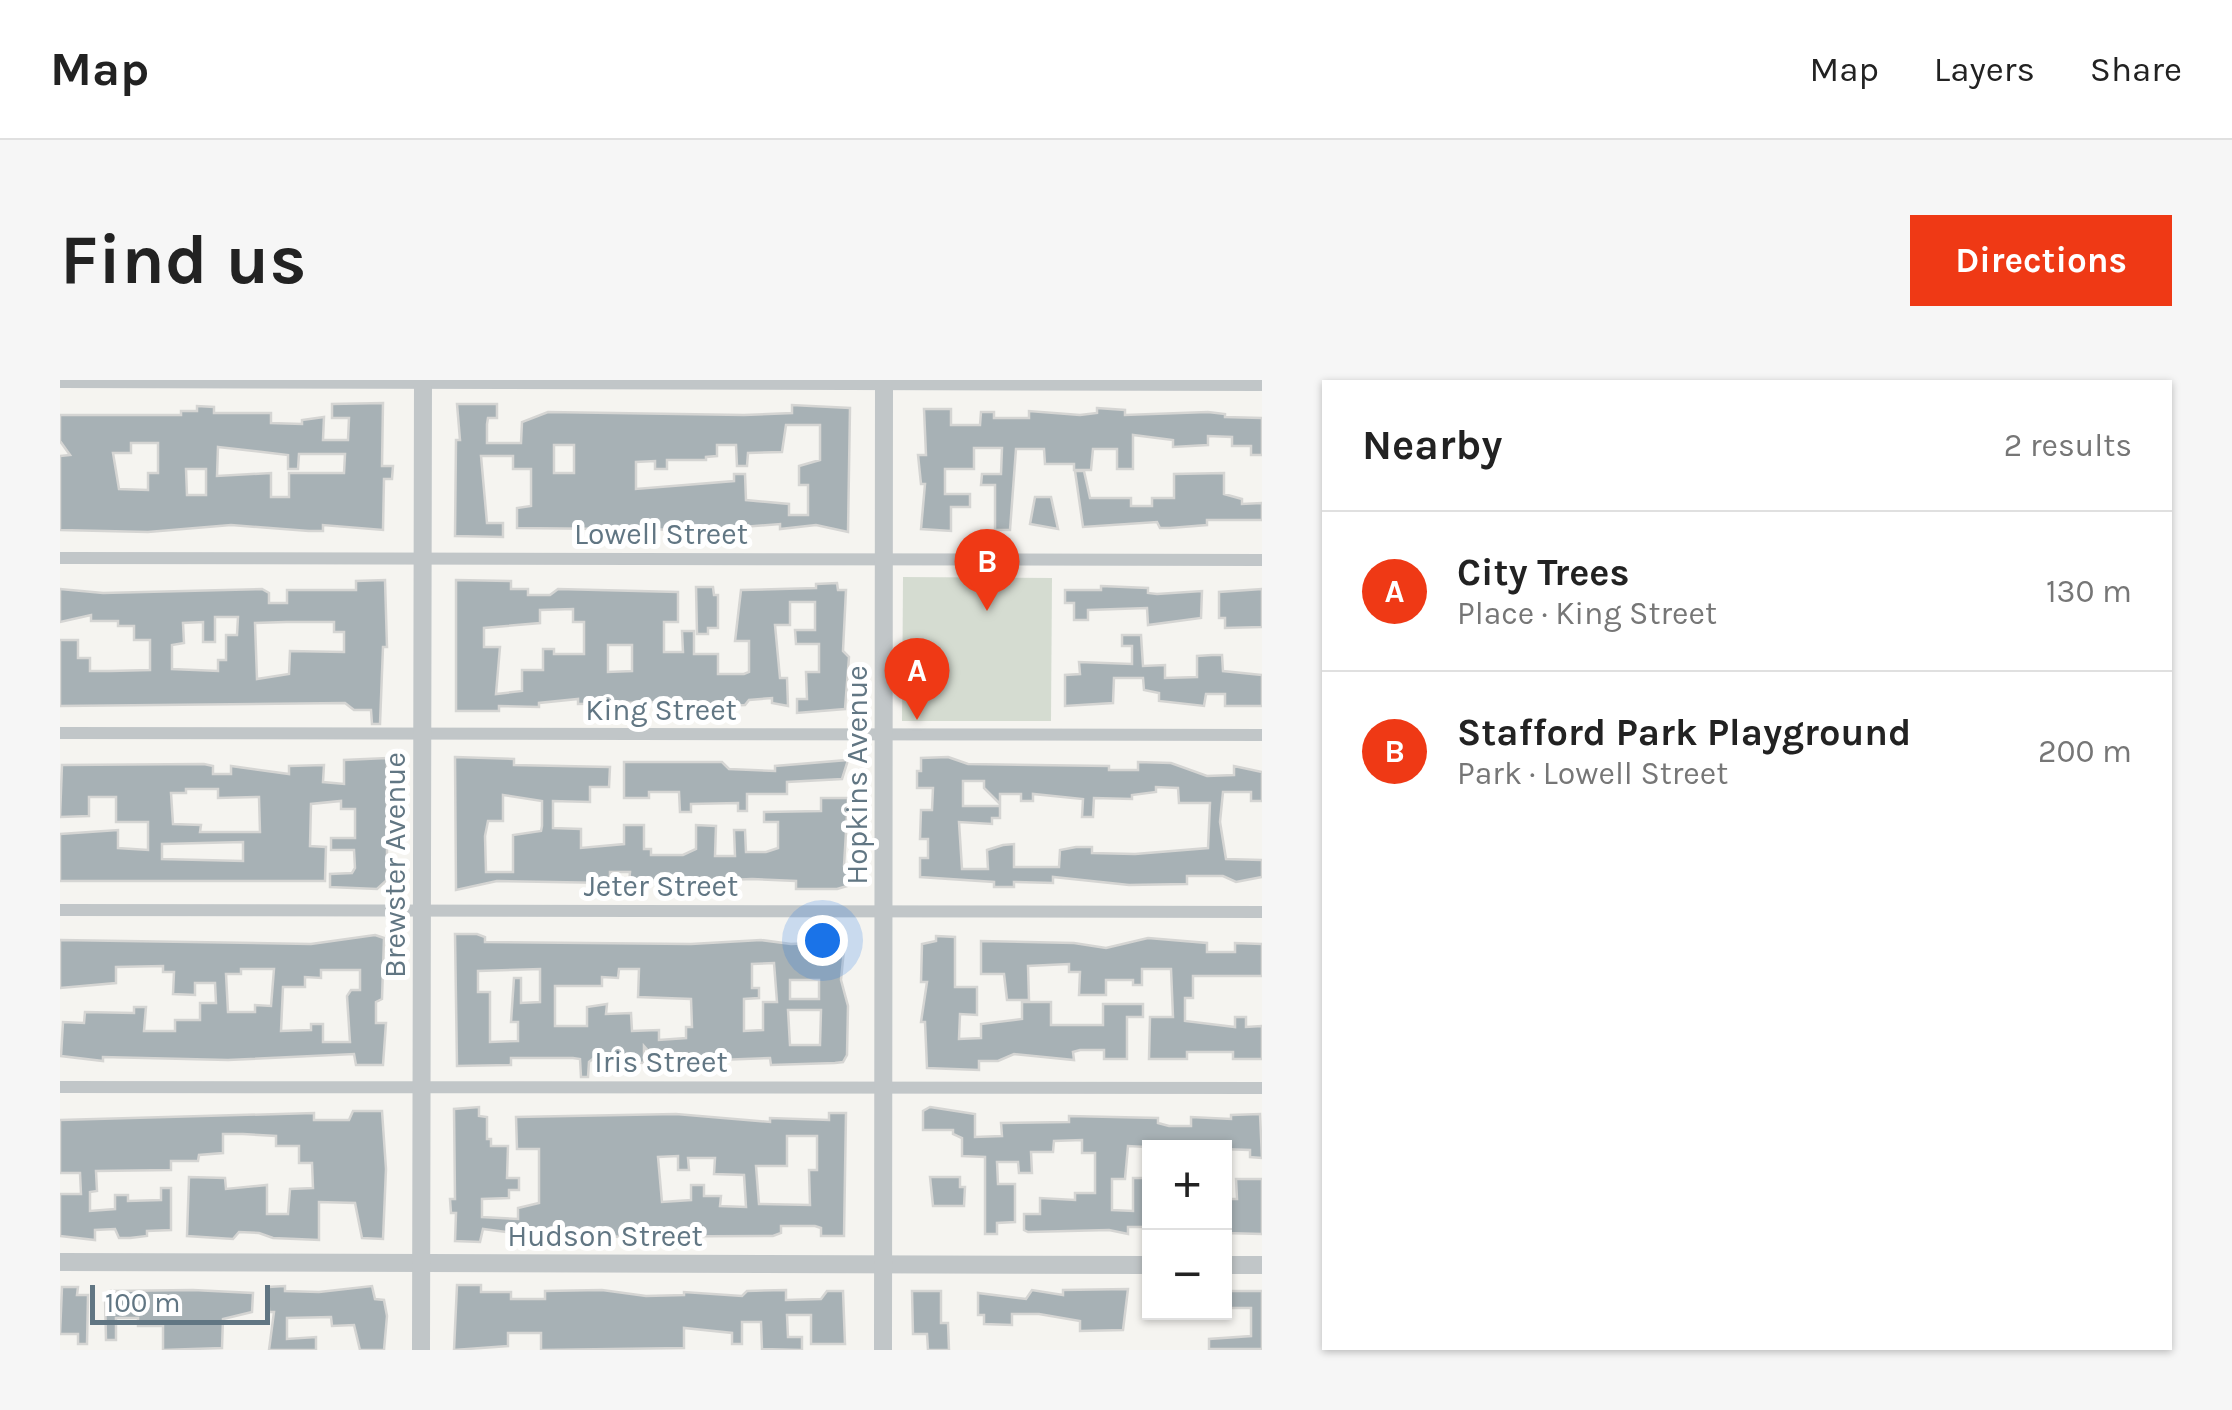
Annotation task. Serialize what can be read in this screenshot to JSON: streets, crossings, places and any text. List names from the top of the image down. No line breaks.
{"streets":{"street":["Lowell Street","King Street","Hopkins Avenue","Brewster Avenue","Jeter Street","Iris Street","Hudson Street"]},"crossings":[["Lowell Street","Hopkins Avenue"],["Lowell Street","Brewster Avenue"],["King Street","Hopkins Avenue"],["King Street","Brewster Avenue"],["Hopkins Avenue","Jeter Street"],["Hopkins Avenue","Iris Street"],["Hopkins Avenue","Hudson Street"],["Brewster Avenue","Jeter Street"],["Brewster Avenue","Iris Street"],["Brewster Avenue","Hudson Street"]],"scale_bar":"100 m","page":{"header":"Map","nav":["Map","Layers","Share"],"buttons":"Directions","title":"Find us","heading":["Nearby","2 results"],"list":[{"mark":"A","name":"City Trees","note":"Place · King Street","value":"130 m"},{"mark":"B","name":"Stafford Park Playground","note":"Park · Lowell Street","value":"200 m"}],"pins":["B","A"],"map_buttons":["+","−"],"scale":"100 m"}}
